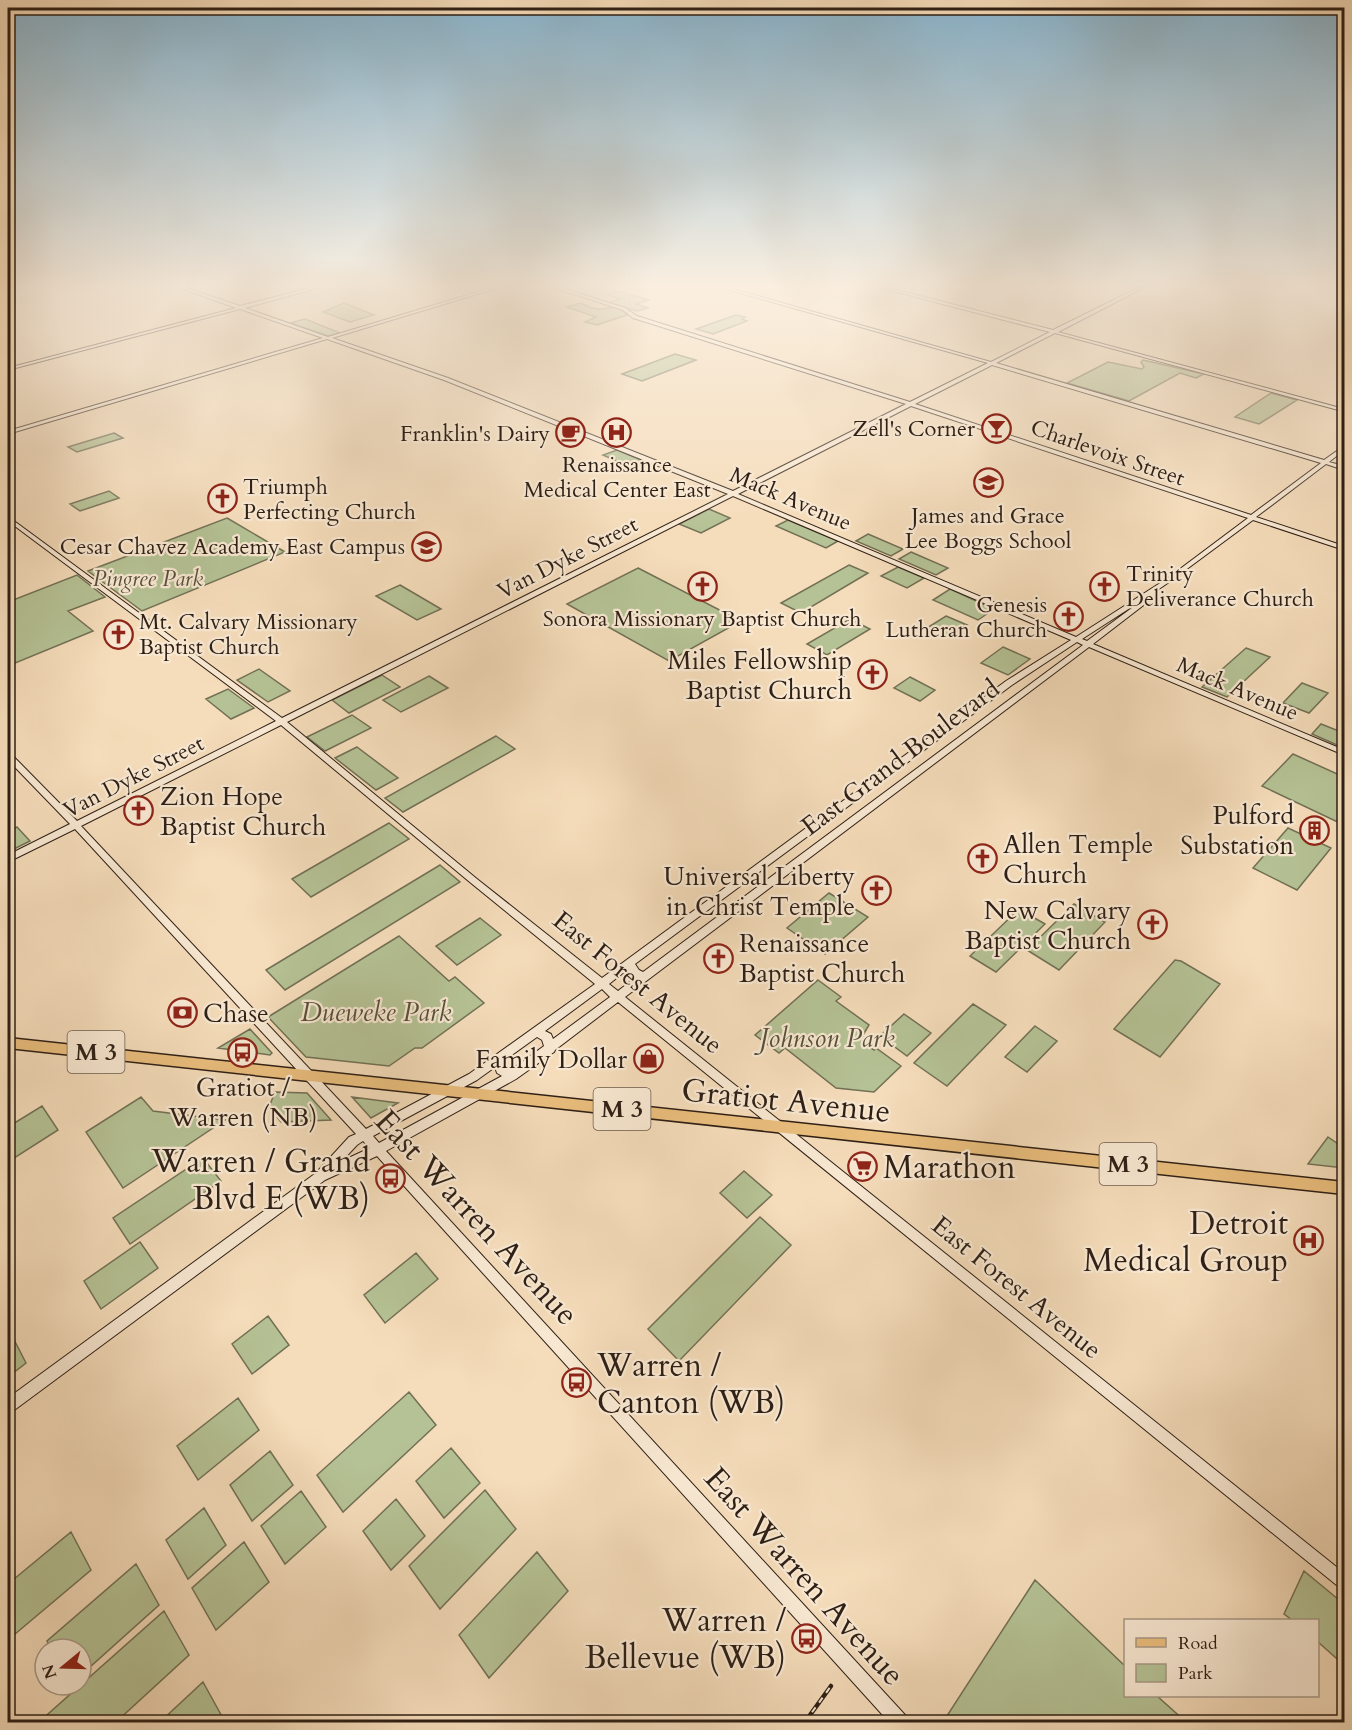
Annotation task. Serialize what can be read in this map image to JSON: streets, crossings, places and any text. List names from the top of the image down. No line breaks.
{"streets":{"main road":["Charlevoix Street","Mack Avenue","Van Dyke Street","East Grand Boulevard","East Forest Avenue","M 3","Gratiot Avenue","East Warren Avenue"]},"crossings":[["Charlevoix Street","Van Dyke Street"],["Charlevoix Street","East Grand Boulevard"],["Mack Avenue","Van Dyke Street"],["Mack Avenue","East Grand Boulevard"],["Van Dyke Street","East Forest Avenue"],["Van Dyke Street","East Warren Avenue"],["East Grand Boulevard","East Forest Avenue"],["East Grand Boulevard","Gratiot Avenue"],["East Grand Boulevard","East Warren Avenue"],["East Forest Avenue","Gratiot Avenue"],["Gratiot Avenue","East Warren Avenue"]],"parks":["Pingree Park","Dueweke Park","Johnson Park"],"places":{"bar":["Zell's Corner"],"hospital":["Renaissance Medical Center East","Detroit Medical Group"],"cafe":["Franklin's Dairy"],"school or university":["James and Grace Lee Boggs School","Cesar Chavez Academy East Campus"],"church":["Triumph Perfecting Church","Sonora Missionary Baptist Church","Trinity Deliverance Church","Genesis Lutheran Church","Mt. Calvary Missionary Baptist Church","Miles Fellowship Baptist Church","Zion Hope Baptist Church","Allen Temple Church","Universal Liberty in Christ Temple","New Calvary Baptist Church","Renaissance Baptist Church"],"building":["Pulford Substation"],"bank":["Chase"],"bus stop":["Gratiot / Warren (NB)","Warren / Grand Blvd E (WB)","Warren / Canton (WB)","Warren / Bellevue (WB)"],"shop":["Family Dollar"],"supermarket":["Marathon"]},"legend":["Road","Park"],"north":"left"}
